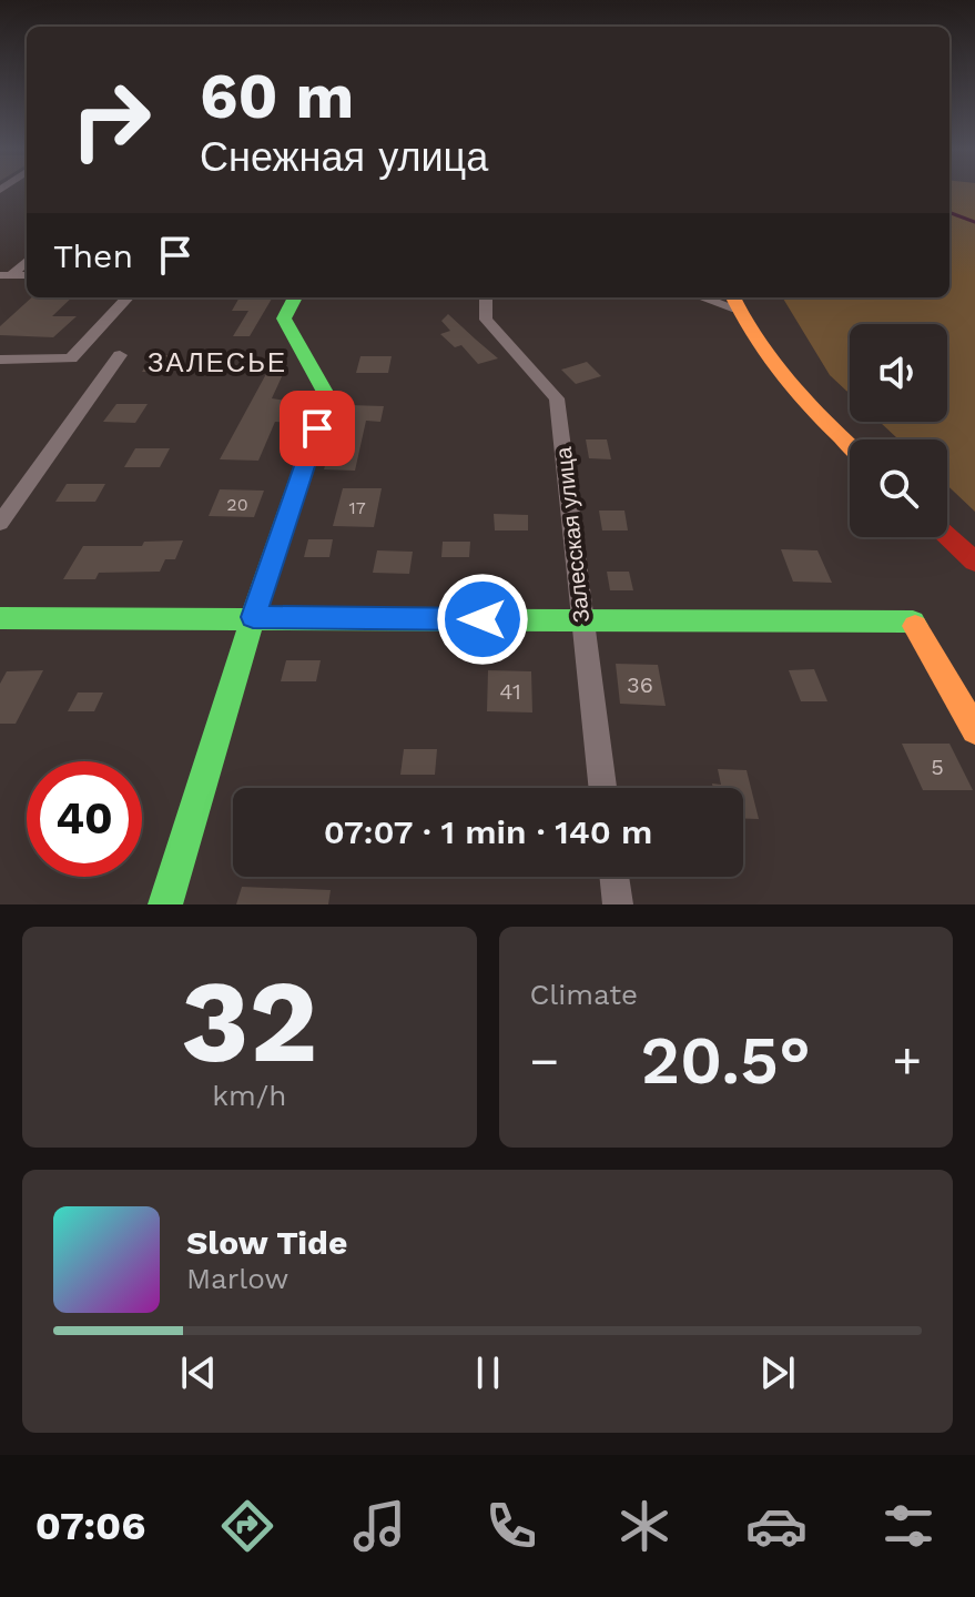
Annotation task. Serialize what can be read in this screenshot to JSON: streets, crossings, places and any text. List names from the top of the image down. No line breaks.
{"streets":{"street":["Залесская улица"]},"districts":["ЗАЛЕСЬЕ"],"house_numbers":["20","17","36","41","5"],"page":{"turn":["60 m","Снежная улица"],"then":"Then","limit":"40","trip":"07:07 · 1 min · 140 m","tile":[["32","km/h"],"Climate"],"heat":["−","20.5°","+"],"song":["Slow Tide","Marlow"],"tabs":"07:06"}}
